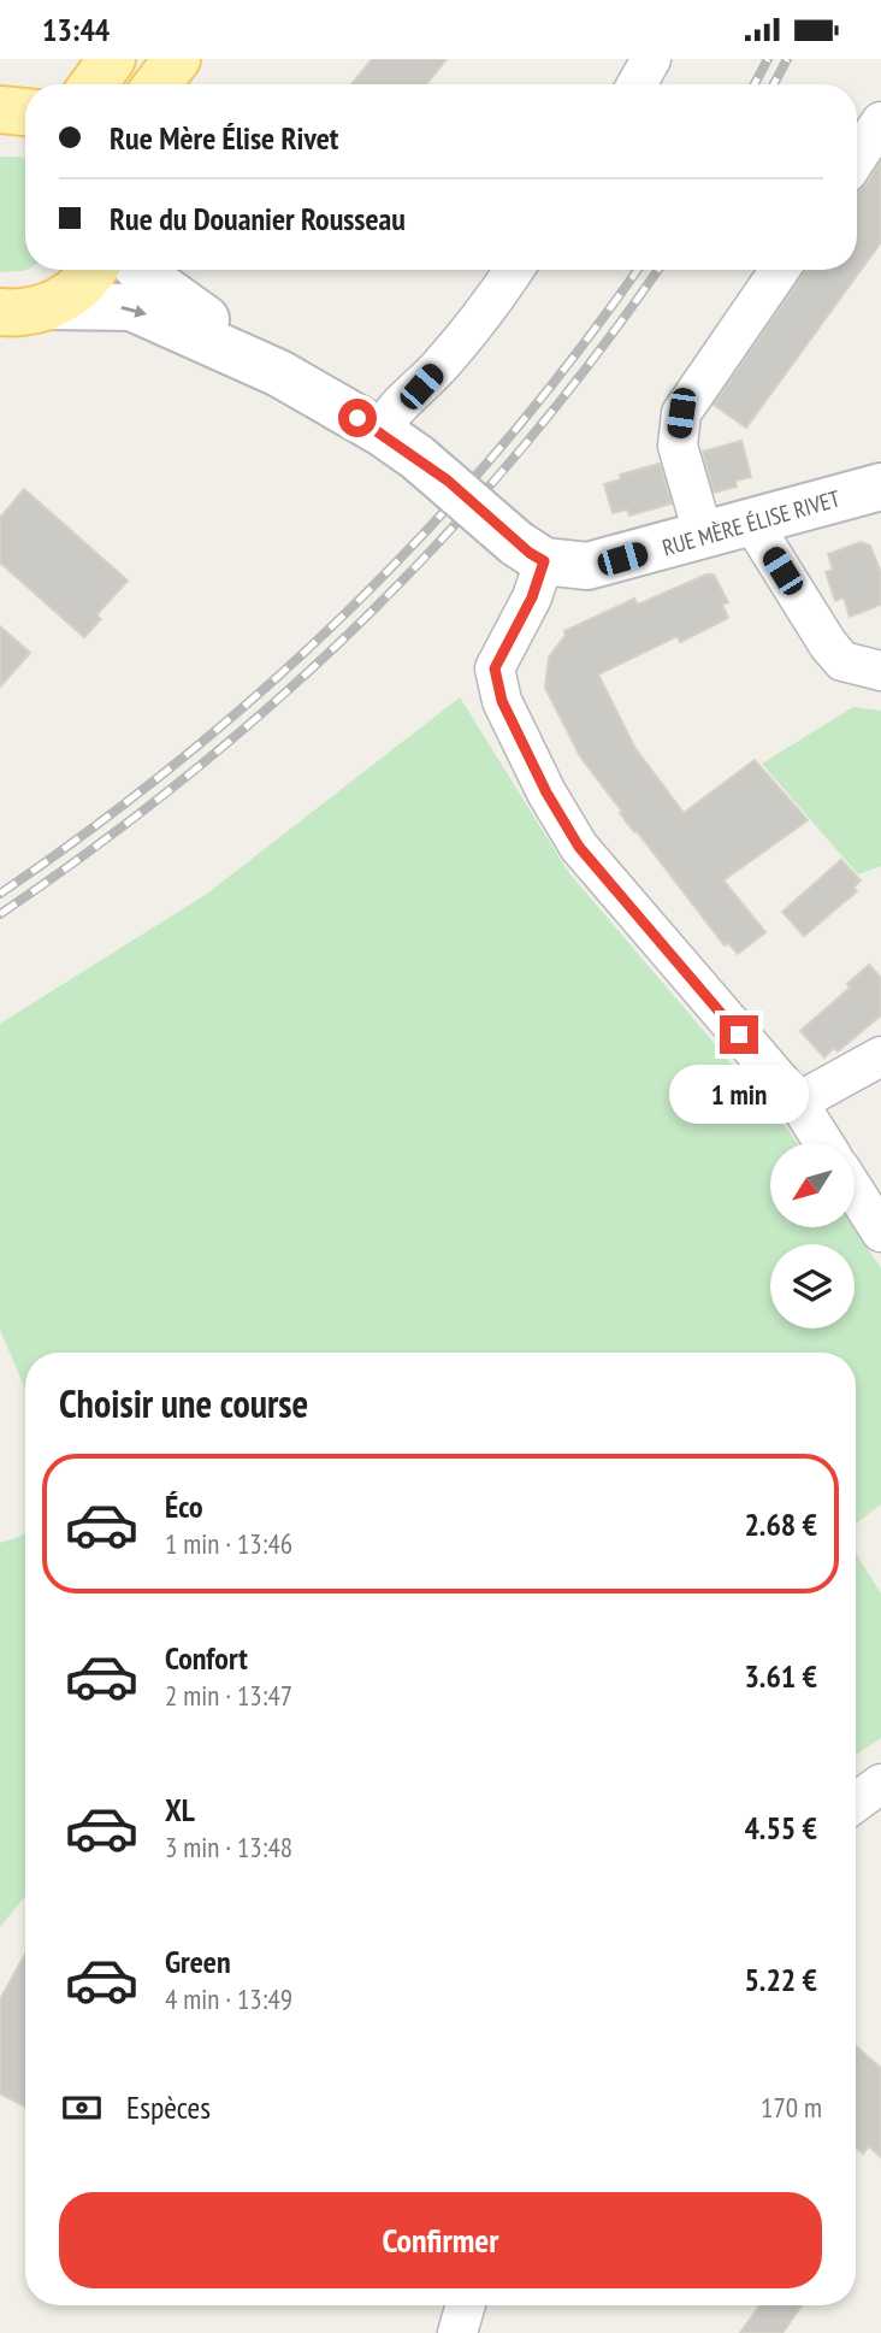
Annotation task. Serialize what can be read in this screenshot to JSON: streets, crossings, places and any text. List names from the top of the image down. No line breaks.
{"streets":{"street":["RUE MÈRE ÉLISE RIVET"]},"north":"bottom left","page":{"status":"13:44","banner":["Rue Mère Élise Rivet","Rue du Douanier Rousseau"],"bubble":"1 min","heading":"Choisir une course","list":[{"name":"Éco","note":"1 min · 13:46","value":"2.68 €"},{"name":"Confort","note":"2 min · 13:47","value":"3.61 €"},{"name":"XL","note":"3 min · 13:48","value":"4.55 €"},{"name":"Green","note":"4 min · 13:49","value":"5.22 €"}],"pay":["Espèces","170 m"],"buttons":"Confirmer"}}
